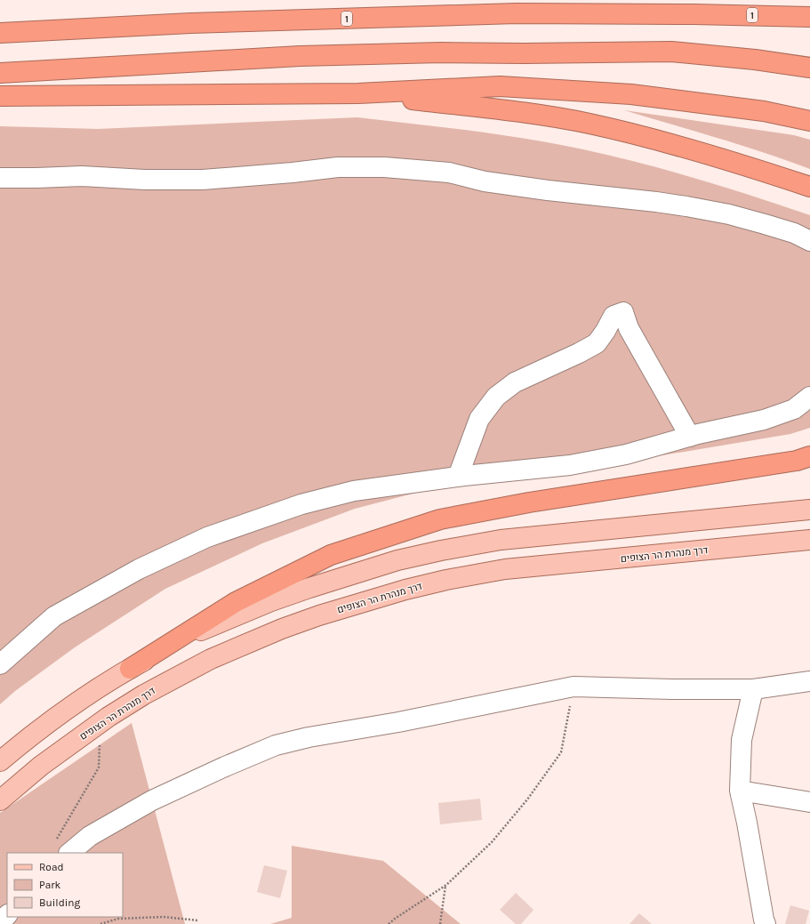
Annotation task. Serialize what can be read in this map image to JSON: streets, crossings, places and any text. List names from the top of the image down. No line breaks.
{"streets":{"highway":["1"],"main road":["דרך מנהרת הר הצופים"]},"legend":["Road","Park","Building"]}
